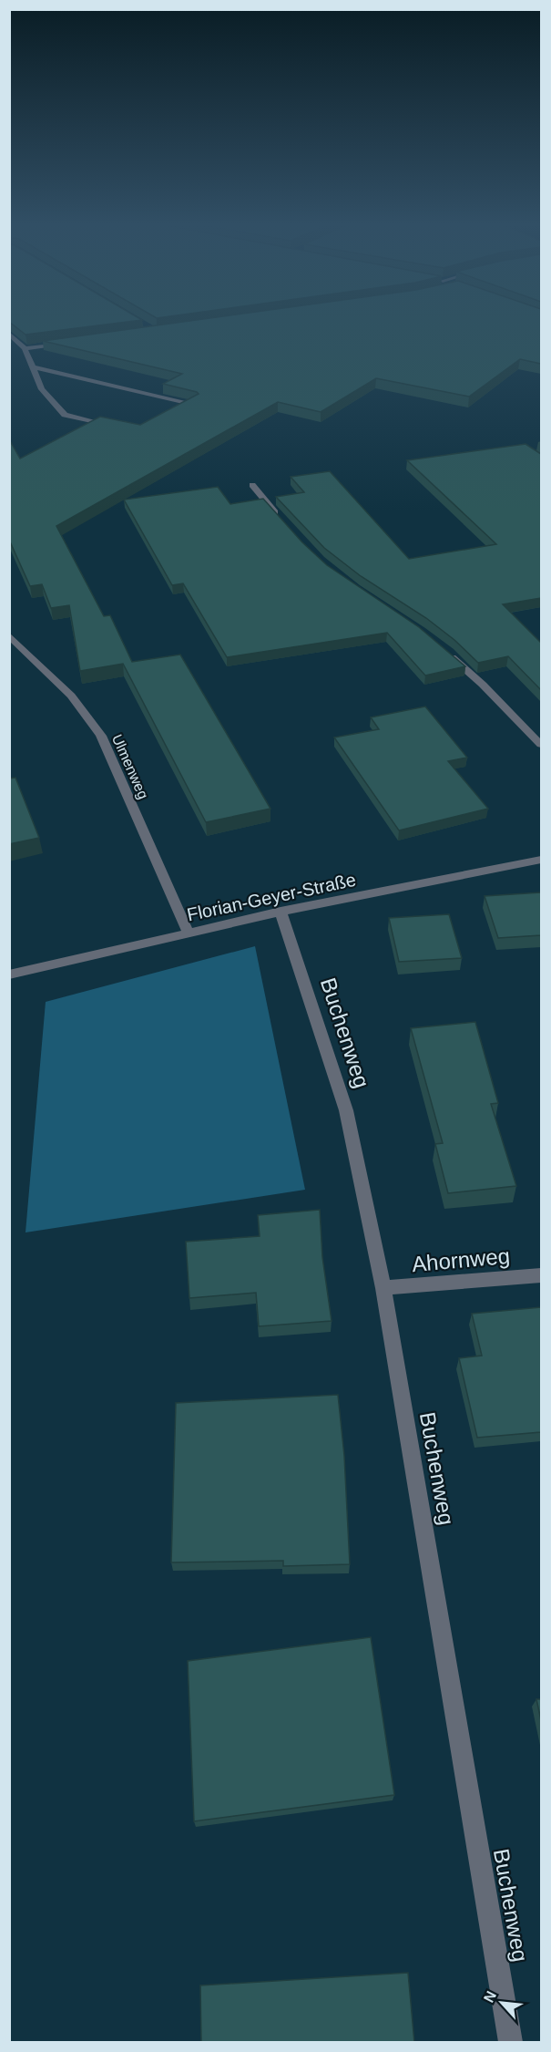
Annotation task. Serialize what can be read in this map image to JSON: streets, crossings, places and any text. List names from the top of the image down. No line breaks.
{"streets":{"street":["Ulmenweg","Florian-Geyer-Straße","Buchenweg","Ahornweg"]},"crossings":[["Ulmenweg","Florian-Geyer-Straße"],["Florian-Geyer-Straße","Buchenweg"],["Buchenweg","Ahornweg"]],"north":"top left"}
